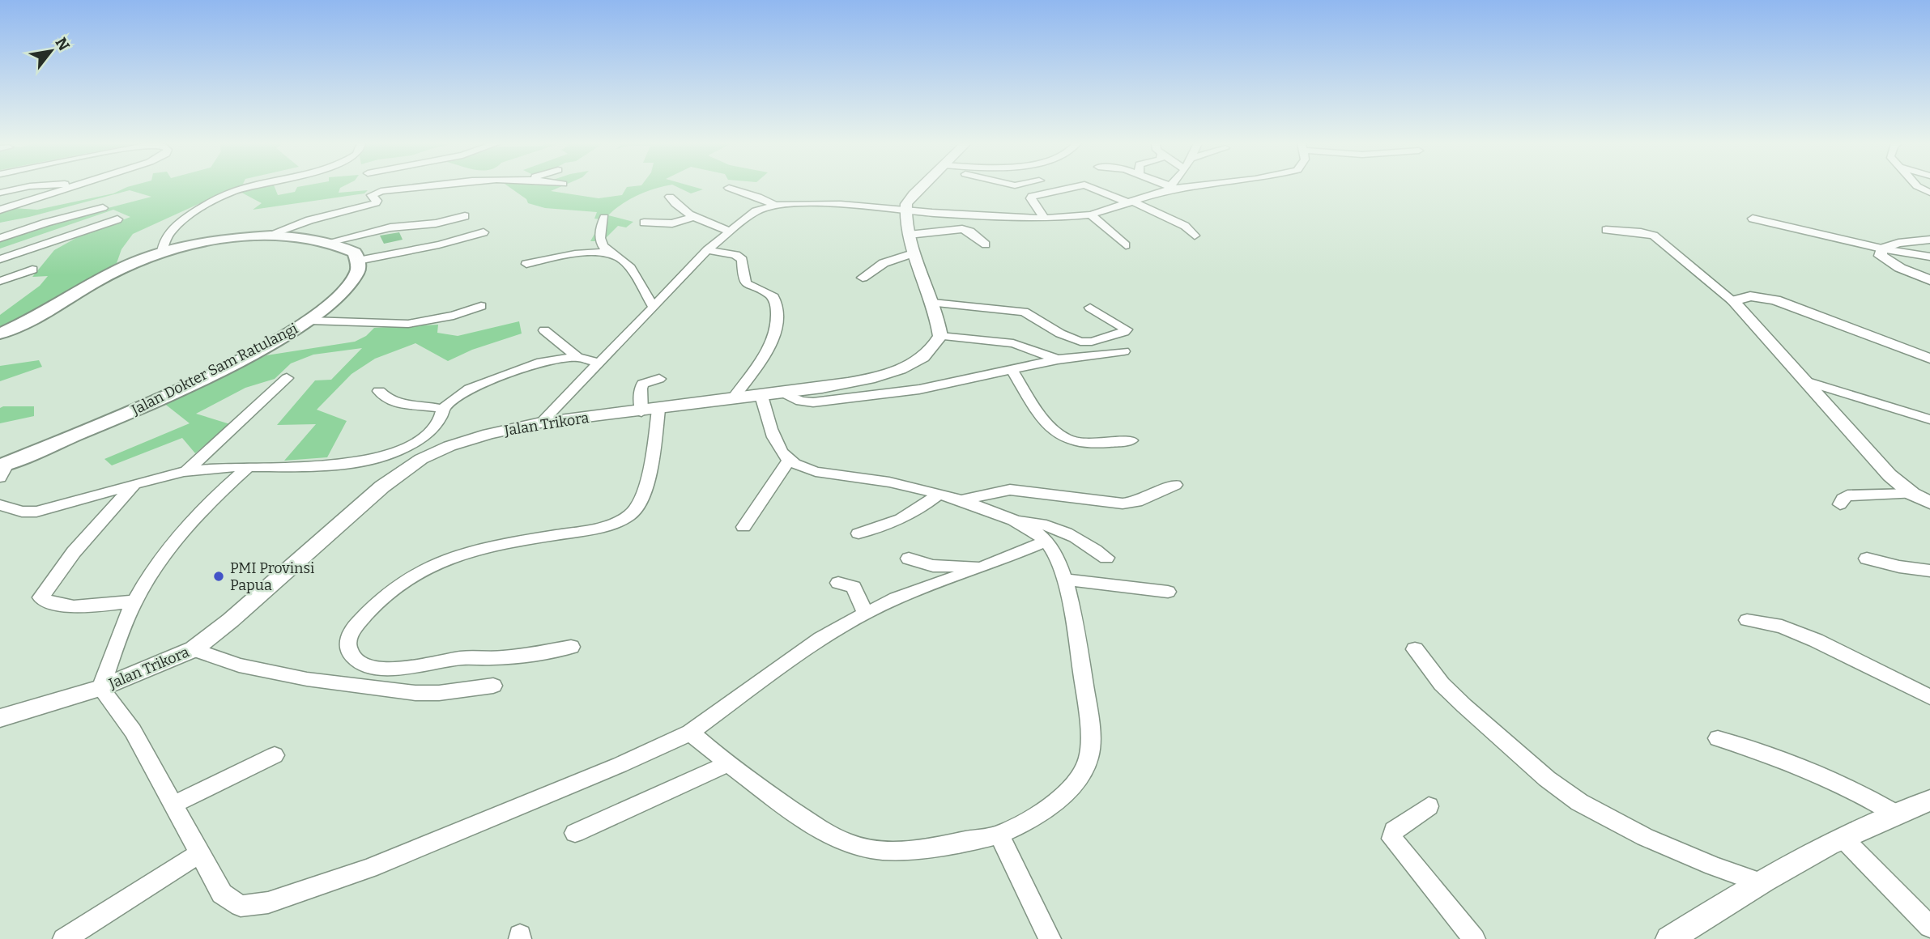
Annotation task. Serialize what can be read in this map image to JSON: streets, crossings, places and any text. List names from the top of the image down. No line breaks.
{"streets":{"main road":["Jalan Dokter Sam Ratulangi"],"street":["Jalan Trikora"]},"places":["PMI Provinsi Papua"],"north":"top right"}
